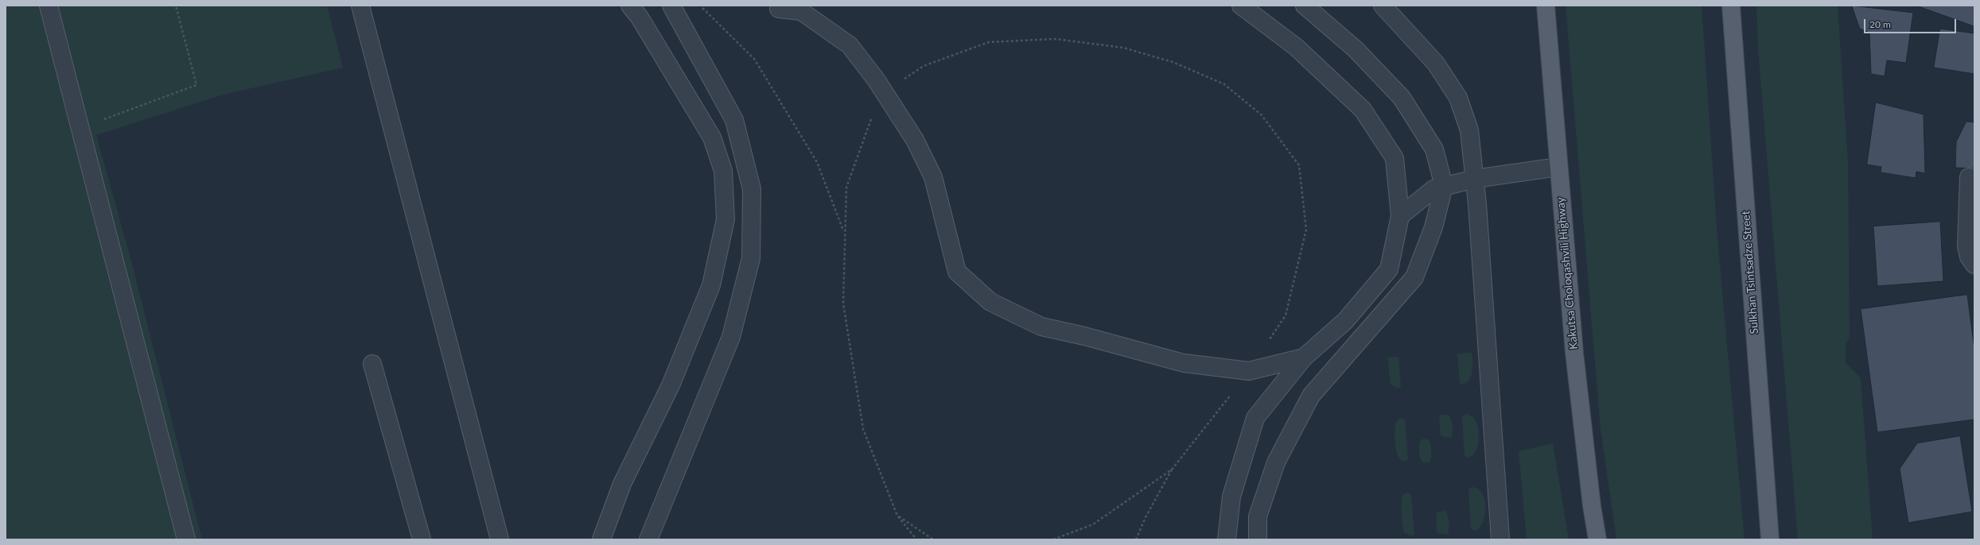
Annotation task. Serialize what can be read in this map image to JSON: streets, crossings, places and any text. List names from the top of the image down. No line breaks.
{"streets":{"main road":["Sulkhan Tsintsadze Street","Kakutsa Choloqashvili Highway"]},"scale_bar":"20 m"}
